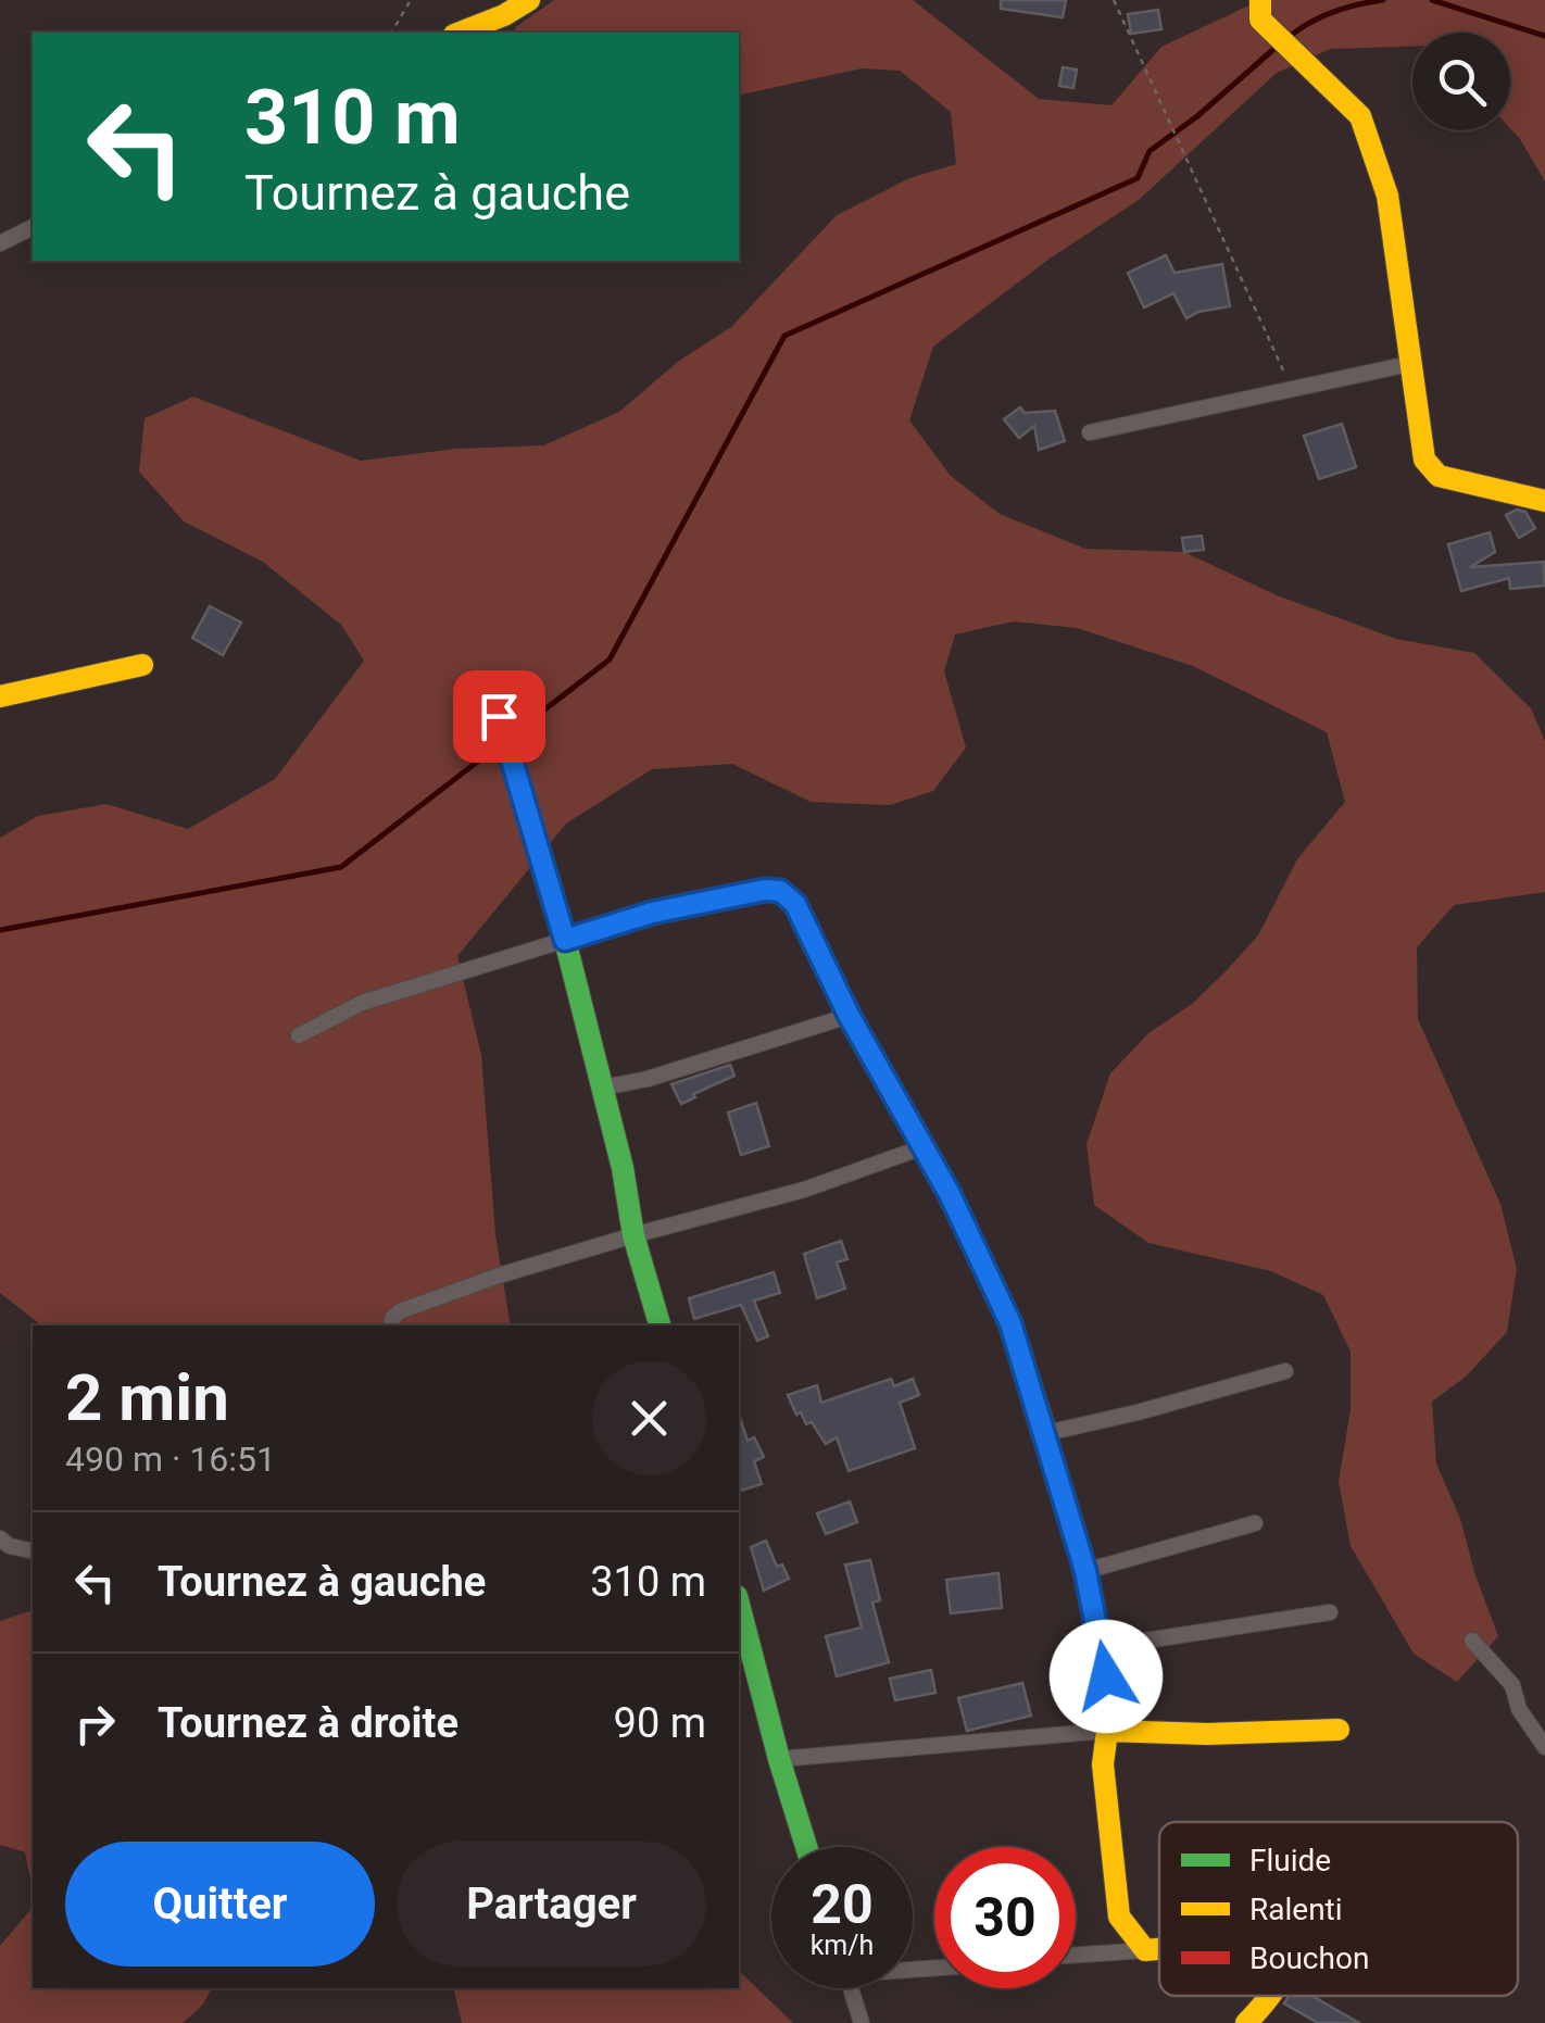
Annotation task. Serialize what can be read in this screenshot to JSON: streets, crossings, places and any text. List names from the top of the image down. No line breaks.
{"legend":["Fluide","Ralenti","Bouchon"],"page":{"turn":["310 m","Tournez à gauche"],"heading":["2 min","490 m · 16:51"],"list":[{"name":"Tournez à gauche","value":"310 m"},{"name":"Tournez à droite","value":"90 m"}],"buttons":["Quitter","Partager"],"speed":"20 km/h","limit":"30"}}
